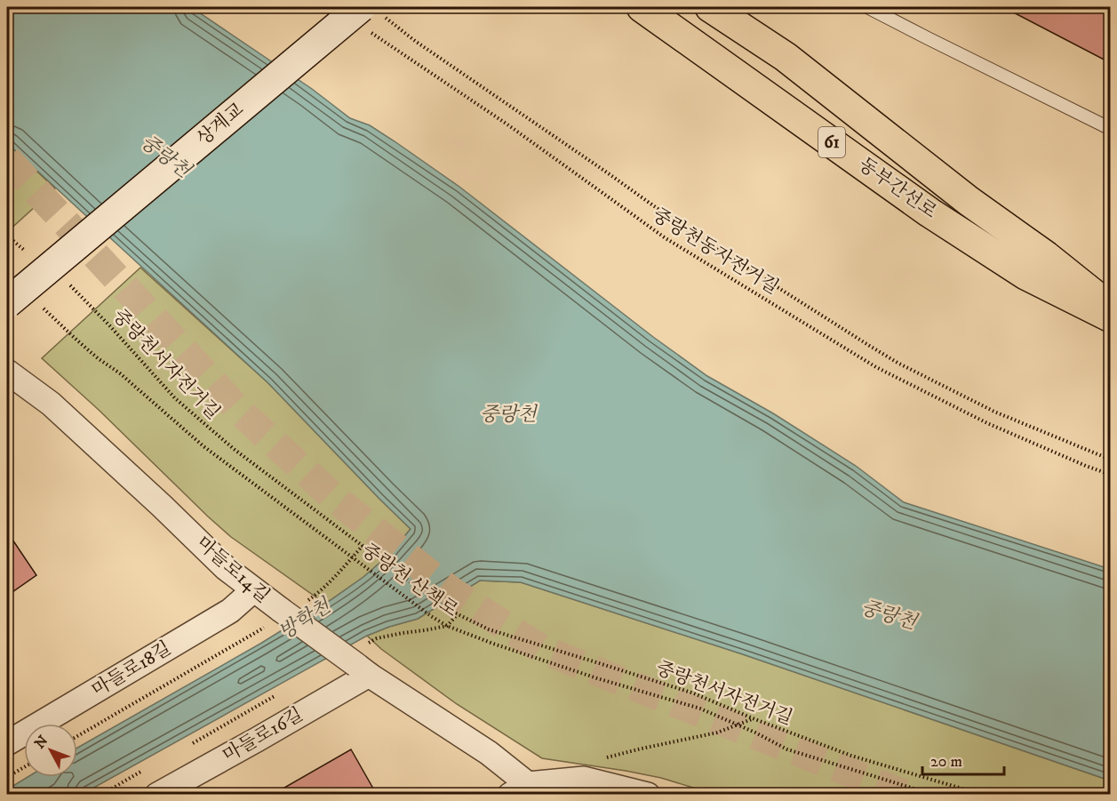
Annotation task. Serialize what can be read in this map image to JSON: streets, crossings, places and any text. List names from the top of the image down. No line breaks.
{"streets":{"highway":["61","동부간선로"],"main road":["상계교"],"street":["마들로14길","마들로18길","마들로16길"],"path":["중랑천동자전거길","중랑천서자전거길","중랑천 산책로"]},"crossings":[["상계교","중랑천동자전거길"],["마들로14길","마들로18길"],["마들로14길","마들로16길"]],"water":["중랑천","방학천"],"scale_bar":"20 m","north":"top left"}
